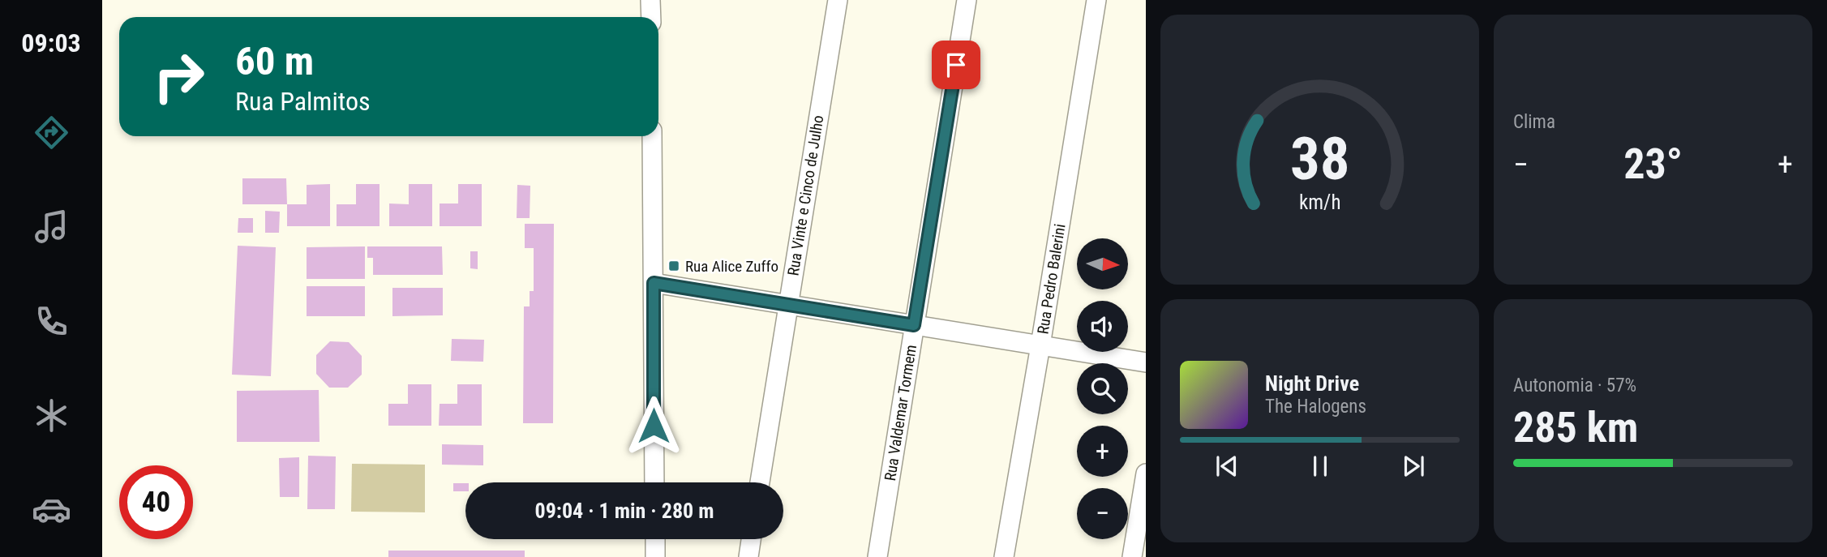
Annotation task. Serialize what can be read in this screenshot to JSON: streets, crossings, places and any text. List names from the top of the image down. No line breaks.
{"streets":{"street":["Rua Vinte e Cinco de Julho","Rua Pedro Balerini","Rua Valdemar Tormem"]},"places":{"transit":["Rua Alice Zuffo"]},"north":"right","page":{"tabs":"09:03","tile":["Clima",["Autonomia · 57%","285 km"]],"turn":["60 m","Rua Palmitos"],"heat":["−","23°","+"],"map_buttons":["+","−"],"song":["Night Drive","The Halogens"],"limit":"40","trip":"09:04 · 1 min · 280 m","gauge":["38","km/h"]}}
